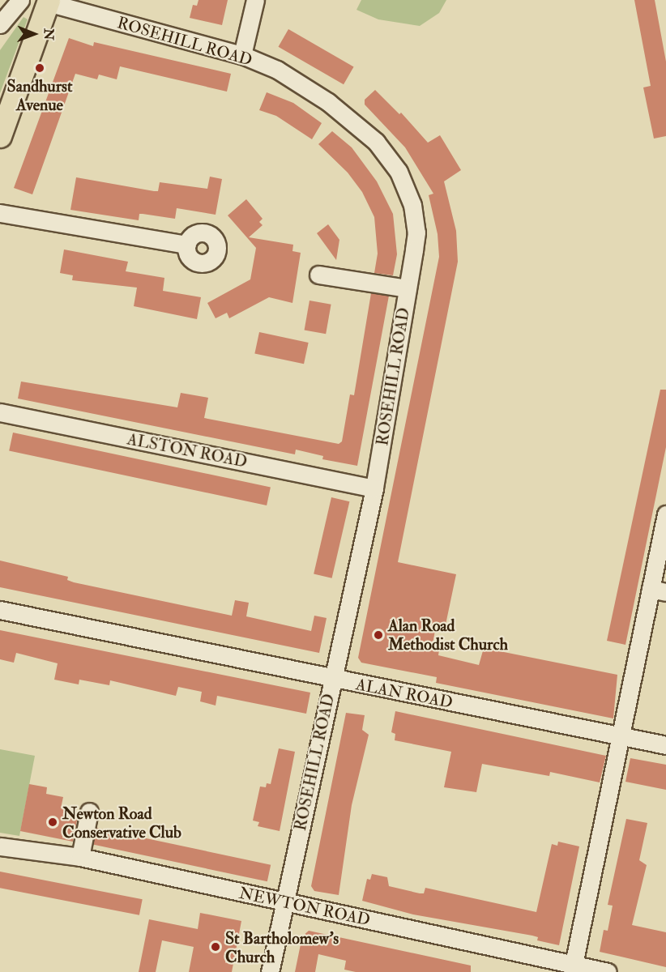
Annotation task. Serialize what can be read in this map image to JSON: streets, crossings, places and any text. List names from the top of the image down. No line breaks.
{"streets":{"street":["ROSEHILL ROAD","ALSTON ROAD","ALAN ROAD","NEWTON ROAD"]},"crossings":[["ROSEHILL ROAD","ALSTON ROAD"],["ROSEHILL ROAD","ALAN ROAD"],["ROSEHILL ROAD","NEWTON ROAD"]],"places":["Sandhurst Avenue","Alan Road Methodist Church","Newton Road Conservative Club","St Bartholomew's Church"],"north":"right"}
